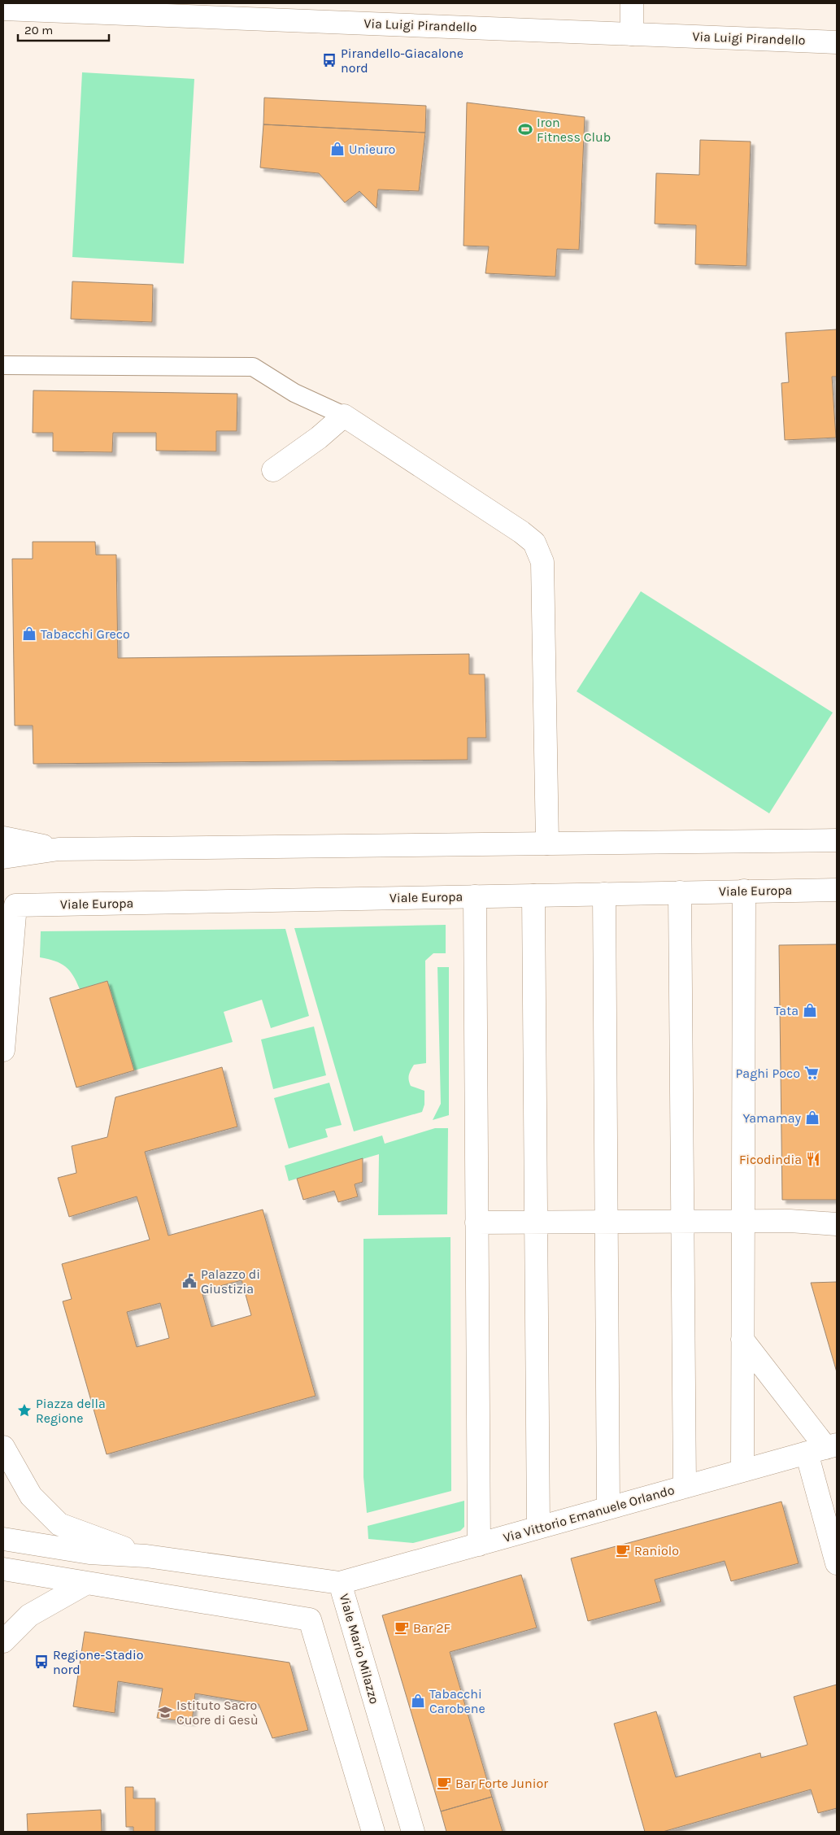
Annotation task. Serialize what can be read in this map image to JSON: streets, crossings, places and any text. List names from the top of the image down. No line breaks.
{"streets":{"street":["Via Luigi Pirandello","Viale Europa","Via Vittorio Emanuele Orlando","Viale Mario Milazzo"]},"crossings":[["Via Vittorio Emanuele Orlando","Viale Mario Milazzo"]],"places":{"bus stop":["Pirandello-Giacalone nord","Regione-Stadio nord"],"sports":["Iron Fitness Club"],"shop":["Unieuro","Tabacchi Greco","Tata","Yamamay","Tabacchi Carobene"],"supermarket":["Paghi Poco"],"restaurant":["Ficodindia"],"public building":["Palazzo di Giustizia"],"place":["Piazza della Regione"],"cafe":["Raniolo","Bar 2F","Bar Forte Junior"],"school or university":["Istituto Sacro Cuore di Gesù"]},"scale_bar":"20 m"}
